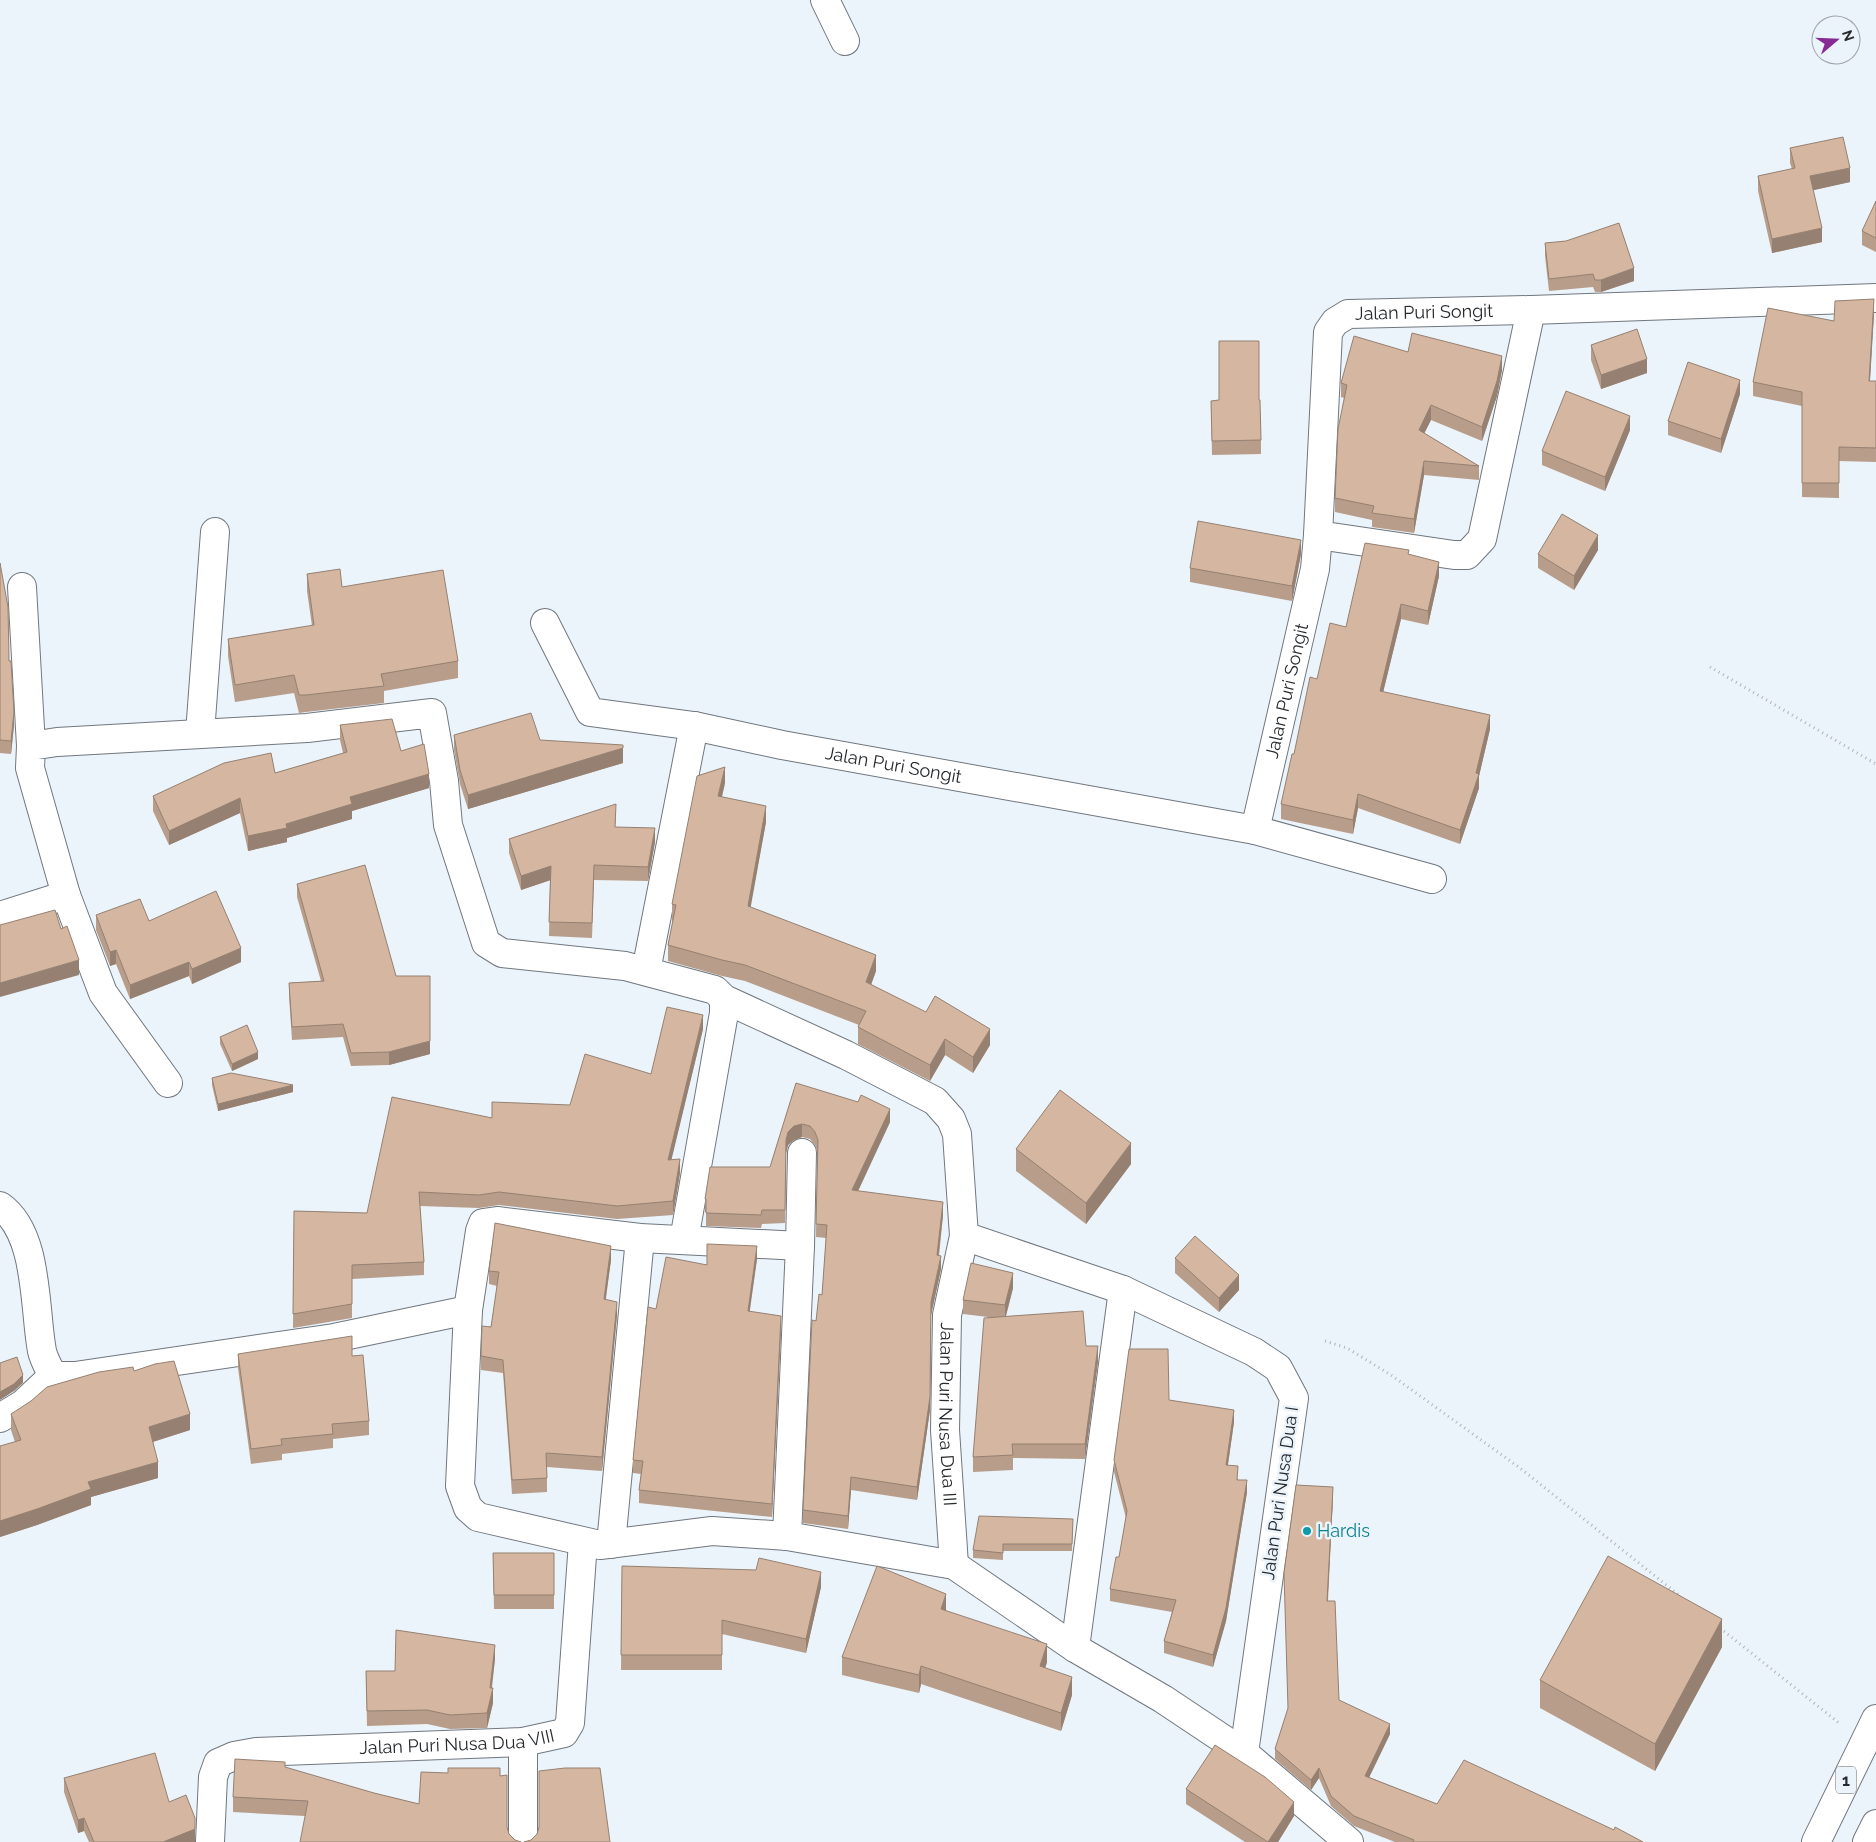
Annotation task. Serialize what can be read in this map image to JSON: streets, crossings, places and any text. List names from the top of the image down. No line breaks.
{"streets":{"main road":["Jalan Puri Songit","Jalan Puri Nusa Dua III","Jalan Puri Nusa Dua I","Jalan Puri Nusa Dua VIII","1"]},"crossings":[["Jalan Puri Nusa Dua III","Jalan Puri Nusa Dua I"]],"places":["Hardis"],"north":"right"}
